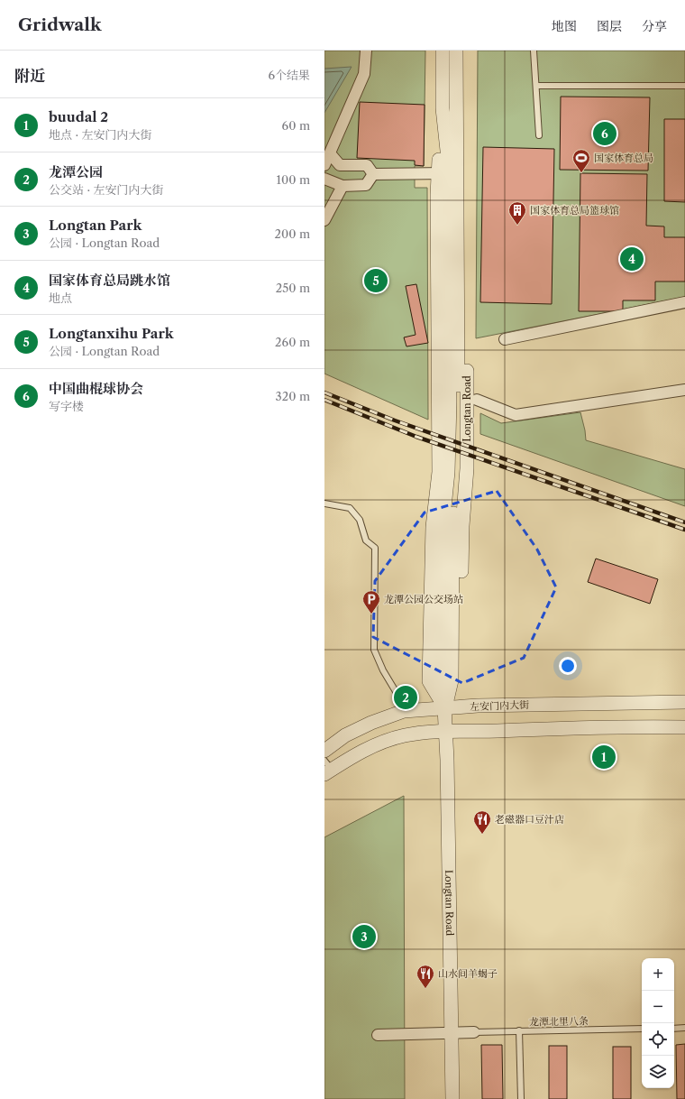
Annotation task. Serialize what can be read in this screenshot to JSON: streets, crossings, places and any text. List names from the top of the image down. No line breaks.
{"streets":{"street":["Longtan Road","左安门内大街"],"lane":["龙潭北里八条"]},"crossings":[["Longtan Road","左安门内大街"]],"places":{"sports":["国家体育总局"],"building":["国家体育总局篮球馆"],"parking":["龙潭公园公交场站"],"restaurant":["老磁器口豆汁店","山水间羊蝎子"]},"page":{"header":"Gridwalk","nav":["地图","图层","分享"],"heading":["附近","6个结果"],"list":[{"mark":"1","name":"buudal 2","note":"地点 · 左安门内大街","value":"60 m"},{"mark":"2","name":"龙潭公园","note":"公交站 · 左安门内大街","value":"100 m"},{"mark":"3","name":"Longtan Park","note":"公园 · Longtan Road","value":"200 m"},{"mark":"4","name":"国家体育总局跳水馆","note":"地点","value":"250 m"},{"mark":"5","name":"Longtanxihu Park","note":"公园 · Longtan Road","value":"260 m"},{"mark":"6","name":"中国曲棍球协会","note":"写字楼","value":"320 m"}],"pins":["6","4","5","2","1","3"],"map_buttons":["+","−"]}}
